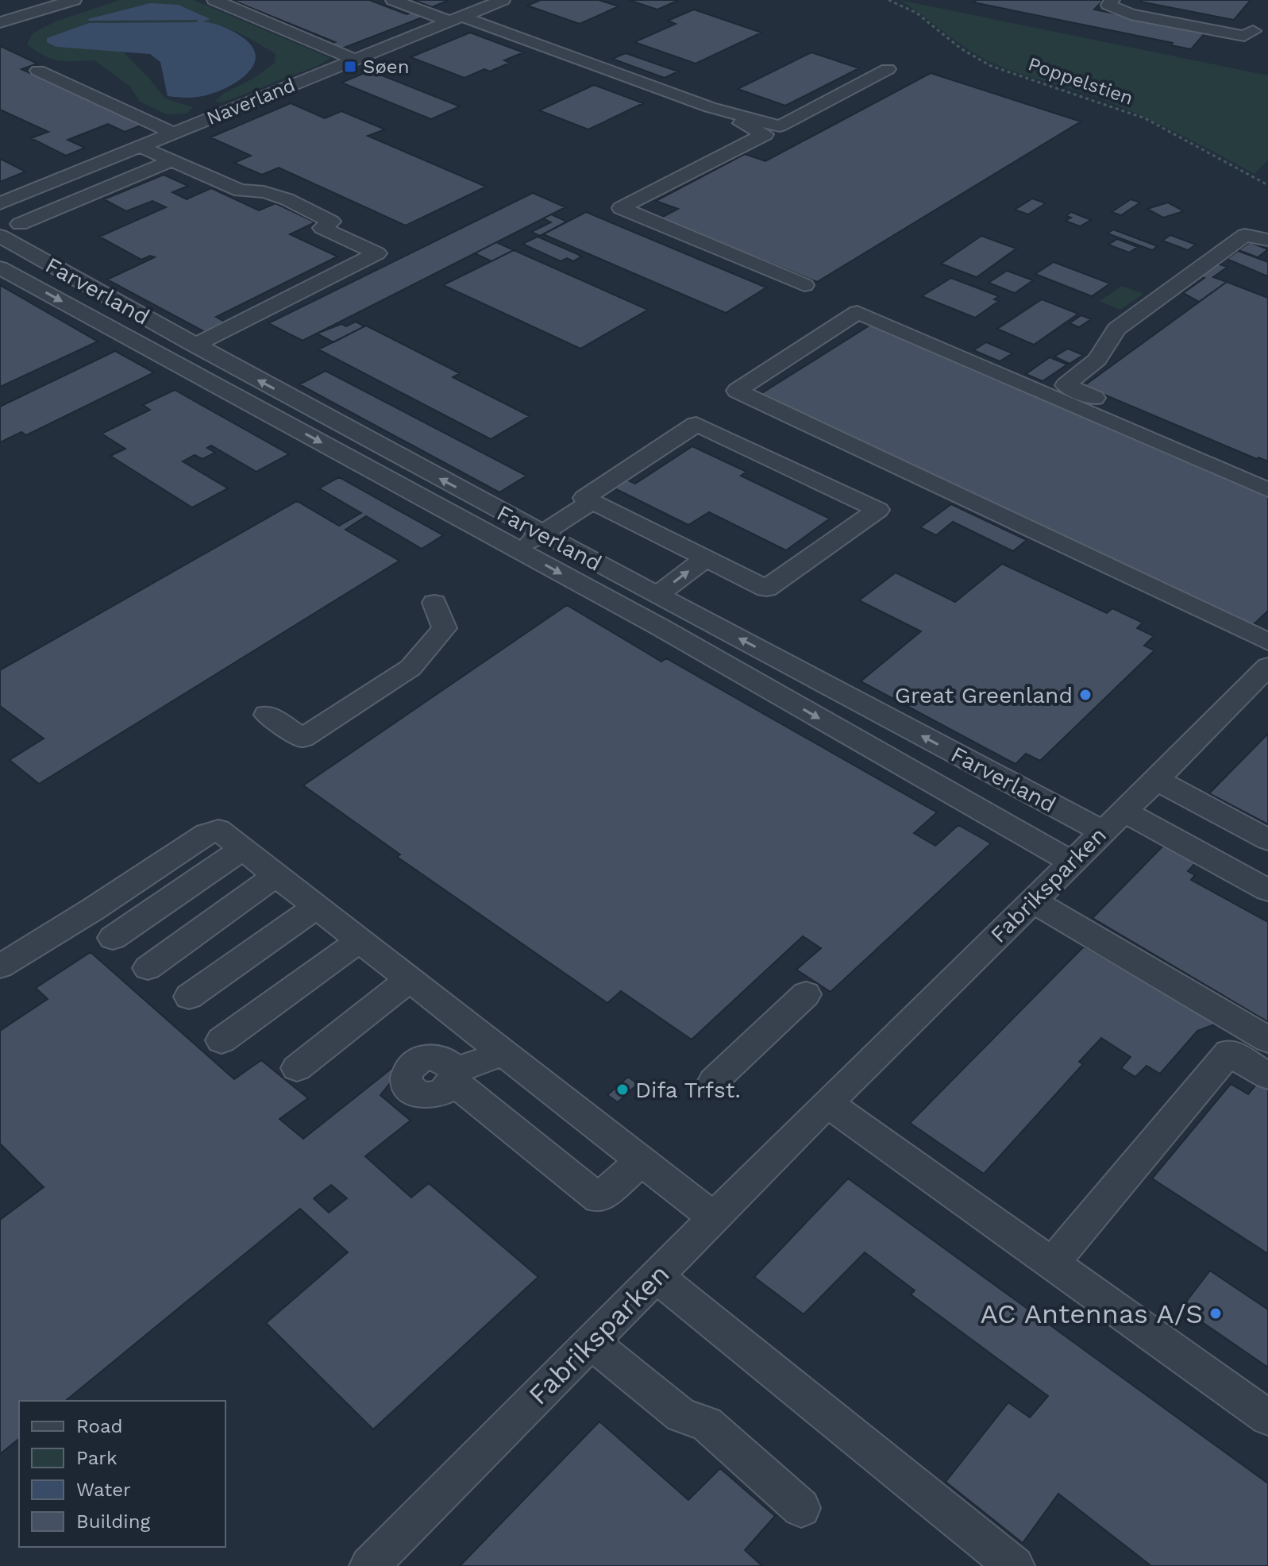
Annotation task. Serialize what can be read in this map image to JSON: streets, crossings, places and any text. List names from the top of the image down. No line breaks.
{"streets":{"street":["Naverland","Farverland","Fabriksparken"],"path":["Poppelstien"]},"crossings":[["Farverland","Fabriksparken"]],"places":{"transit":["Søen"],"other":["Great Greenland","Difa Trfst.","AC Antennas A/S"]},"legend":["Road","Park","Water","Building"]}
